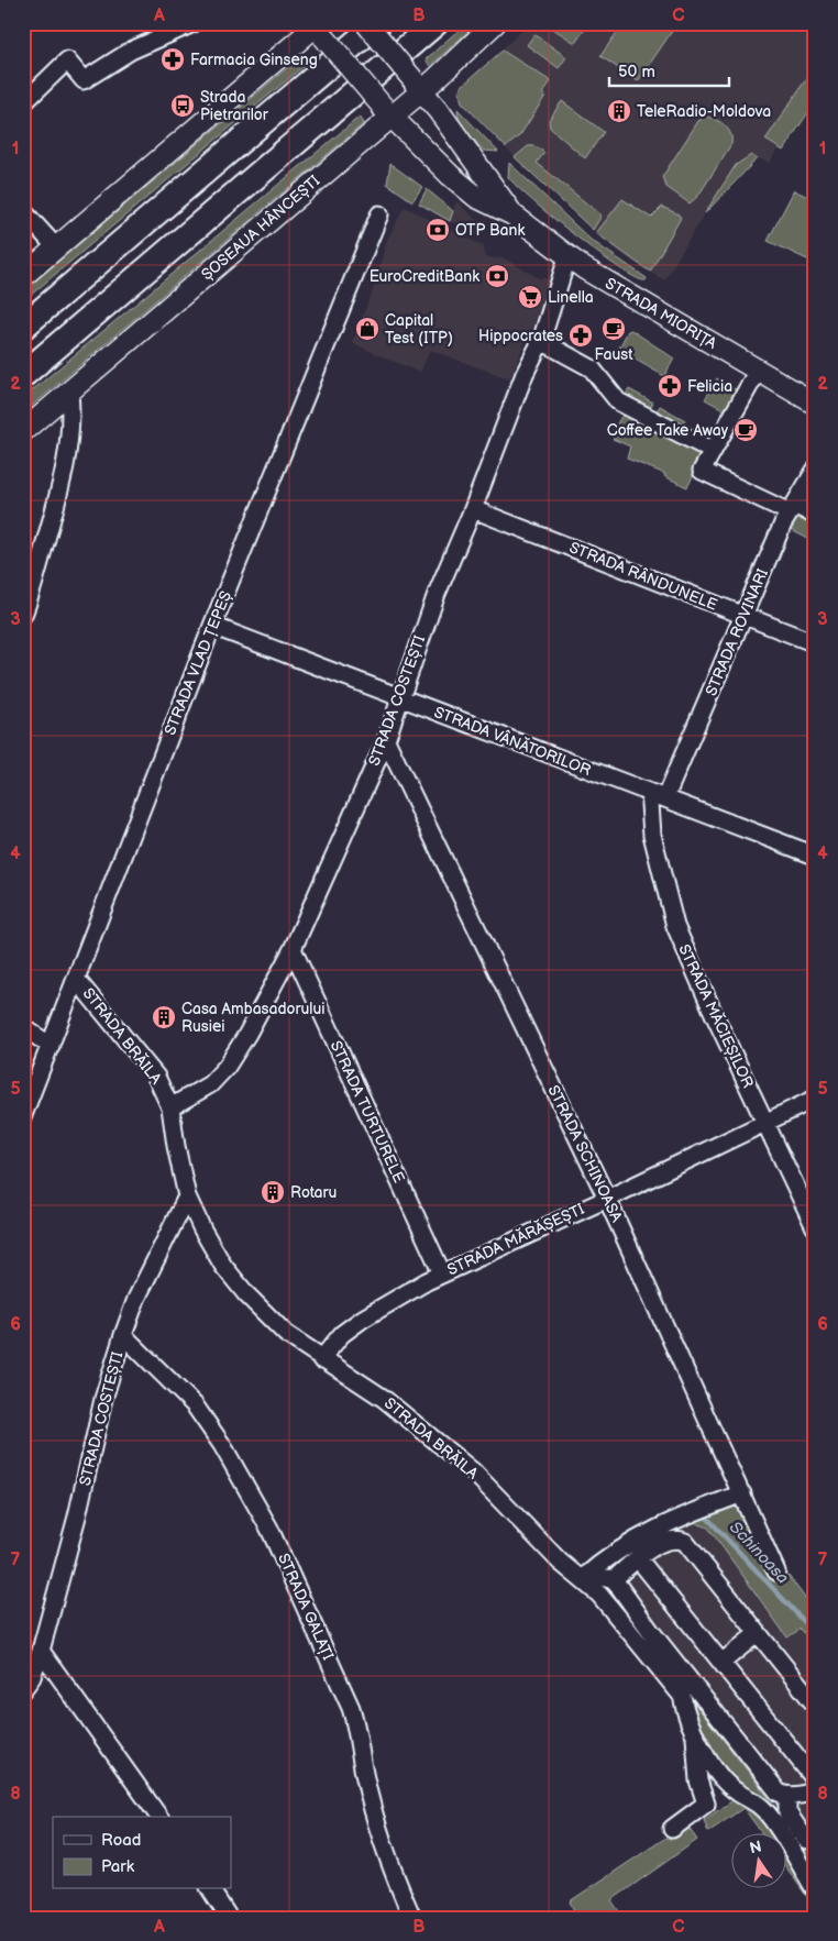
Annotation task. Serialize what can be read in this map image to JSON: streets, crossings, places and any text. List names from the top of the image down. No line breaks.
{"streets":{"main road":["ȘOSEAUA HÂNCEȘTI","STRADA MIORIȚA"],"street":["STRADA RÂNDUNELE","STRADA ROVINARI","STRADA VLAD ȚEPEȘ","STRADA COSTEȘTI","STRADA VÂNĂTORILOR","STRADA MĂCIEȘILOR","STRADA BRĂILA","STRADA TURTURELE","STRADA SCHINOASA","STRADA MĂRĂȘEȘTI","STRADA GALAȚI"]},"crossings":[["ȘOSEAUA HÂNCEȘTI","STRADA MIORIȚA"],["STRADA MIORIȚA","STRADA COSTEȘTI"],["STRADA RÂNDUNELE","STRADA ROVINARI"],["STRADA RÂNDUNELE","STRADA COSTEȘTI"],["STRADA ROVINARI","STRADA VÂNĂTORILOR"],["STRADA ROVINARI","STRADA MĂCIEȘILOR"],["STRADA VLAD ȚEPEȘ","STRADA VÂNĂTORILOR"],["STRADA VLAD ȚEPEȘ","STRADA BRĂILA"],["STRADA COSTEȘTI","STRADA VÂNĂTORILOR"],["STRADA COSTEȘTI","STRADA BRĂILA"],["STRADA COSTEȘTI","STRADA TURTURELE"],["STRADA COSTEȘTI","STRADA SCHINOASA"],["STRADA COSTEȘTI","STRADA GALAȚI"],["STRADA VÂNĂTORILOR","STRADA MĂCIEȘILOR"],["STRADA MĂCIEȘILOR","STRADA MĂRĂȘEȘTI"],["STRADA BRĂILA","STRADA MĂRĂȘEȘTI"],["STRADA TURTURELE","STRADA MĂRĂȘEȘTI"],["STRADA SCHINOASA","STRADA MĂRĂȘEȘTI"]],"water":["Schinoasa"],"places":{"pharmacy":["Farmacia Ginseng","Hippocrates","Felicia"],"bus stop":["Strada Pietrarilor"],"building":["TeleRadio-Moldova","Casa Ambasadorului Rusiei","Rotaru"],"bank":["OTP Bank","EuroCreditBank"],"supermarket":["Linella"],"shop":["Capital Test (ITP)"],"cafe":["Faust","Coffee Take Away"]},"legend":["Road","Park"],"scale_bar":"50 m","north":"top","grid":{"columns":["A","B","C"],"rows":["1","2","3","4","5","6","7","8"]}}
